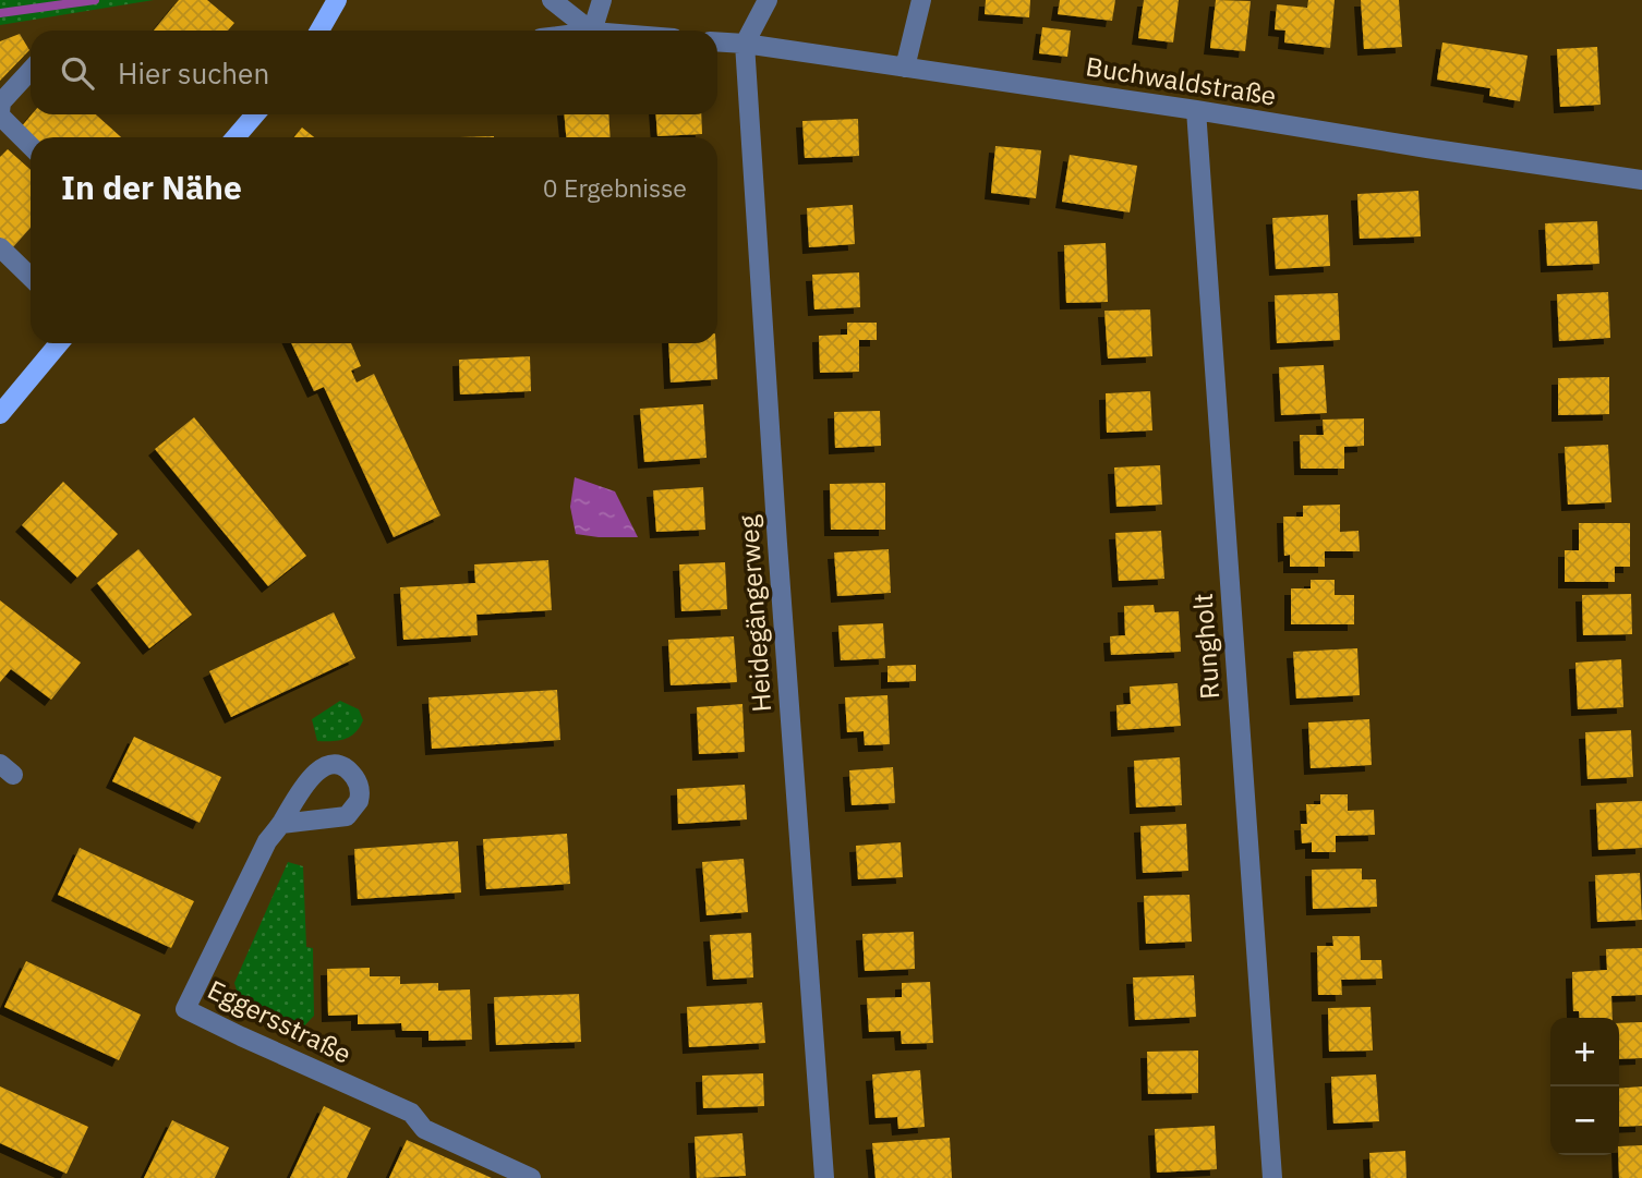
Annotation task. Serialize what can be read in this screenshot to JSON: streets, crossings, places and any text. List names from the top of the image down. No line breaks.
{"streets":{"street":["Buchwaldstraße","Heidegängerweg","Rungholt","Eggersstraße"]},"crossings":[["Buchwaldstraße","Heidegängerweg"],["Buchwaldstraße","Rungholt"]],"page":{"search":"Hier suchen","heading":["In der Nähe","0 Ergebnisse"],"map_buttons":["+","−"]}}
